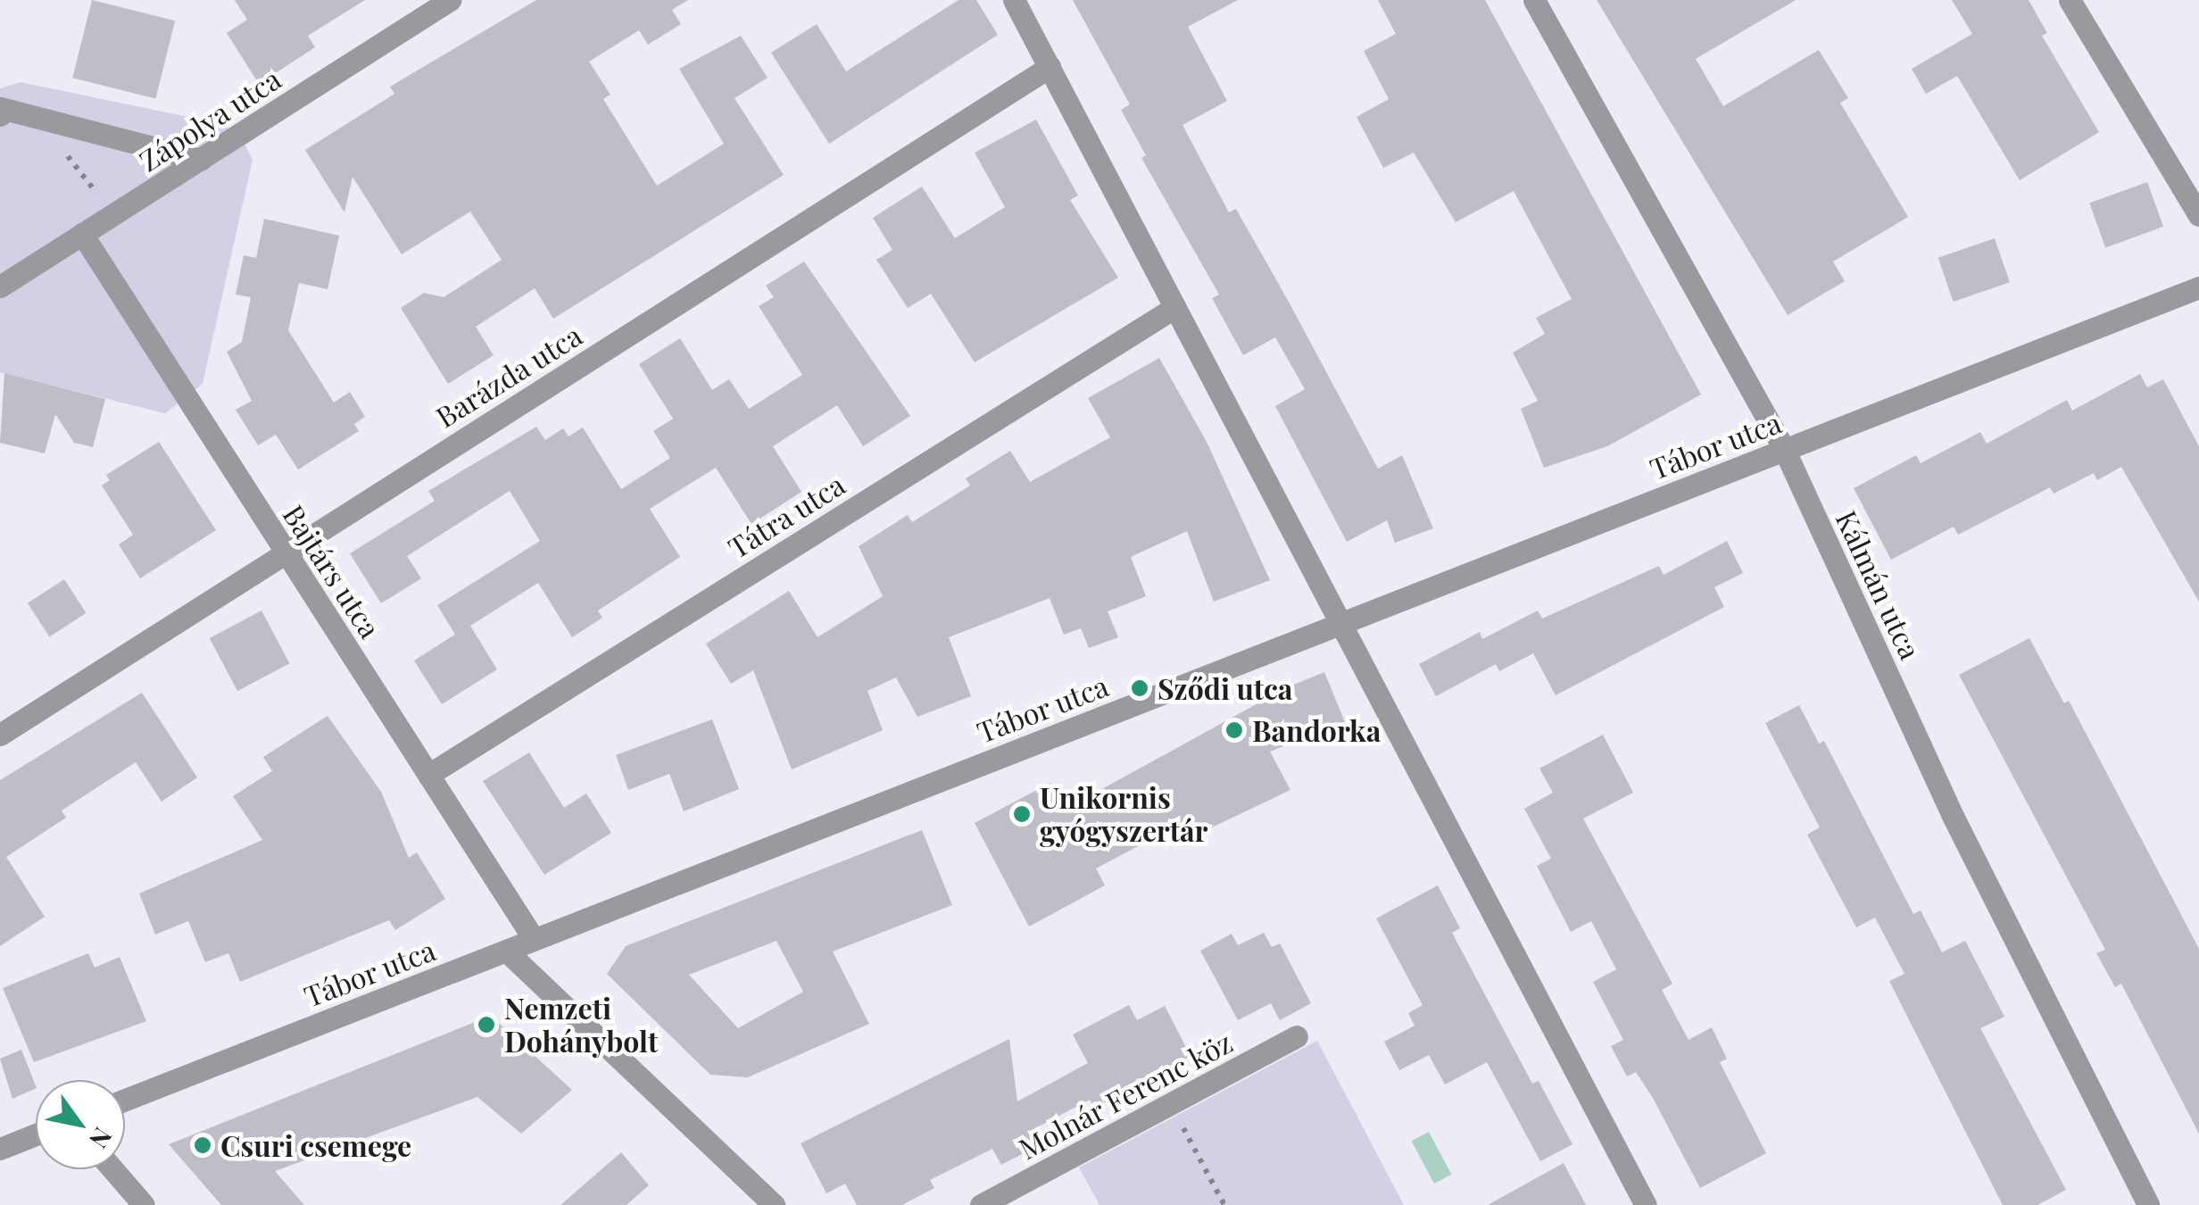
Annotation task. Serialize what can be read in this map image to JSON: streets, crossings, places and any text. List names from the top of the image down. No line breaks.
{"streets":{"street":["Zápolya utca","Barázda utca","Tábor utca","Tátra utca","Bajtárs utca","Kálmán utca","Molnár Ferenc köz"]},"crossings":[["Zápolya utca","Bajtárs utca"],["Barázda utca","Bajtárs utca"],["Tábor utca","Bajtárs utca"],["Tábor utca","Kálmán utca"],["Tátra utca","Bajtárs utca"]],"places":["Sződi utca","Bandorka","Unikornis gyógyszertár","Nemzeti Dohánybolt","Csuri csemege"],"north":"bottom right"}
